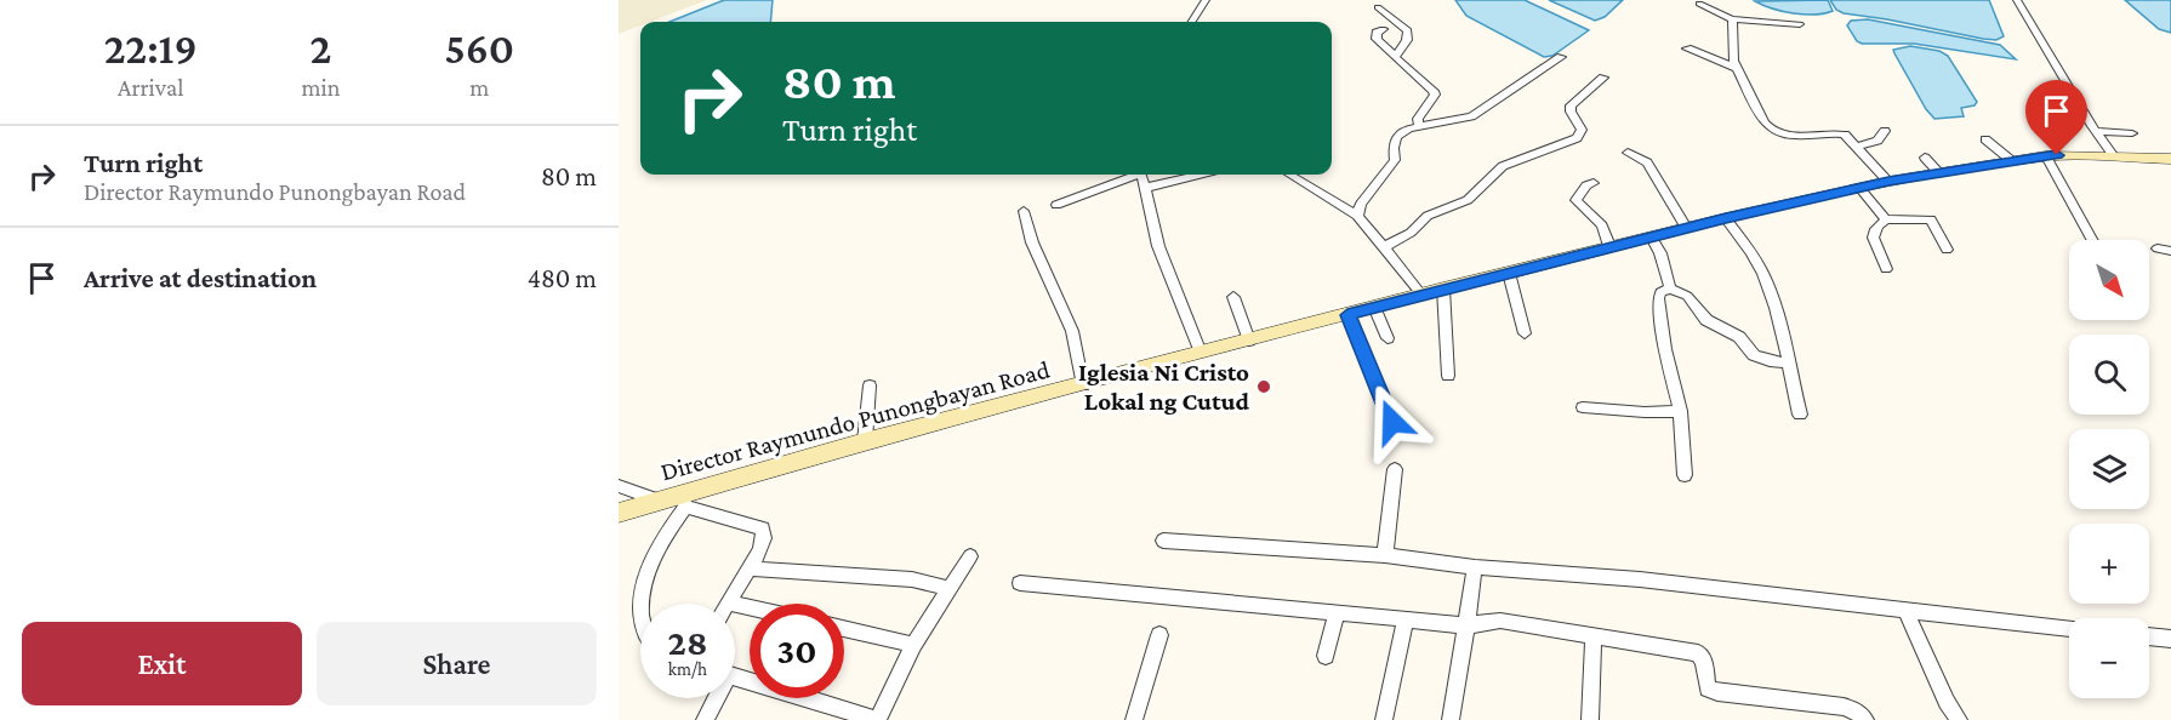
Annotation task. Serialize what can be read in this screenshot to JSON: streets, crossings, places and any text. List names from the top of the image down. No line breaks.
{"streets":{"street":["Director Raymundo Punongbayan Road"]},"places":["Iglesia Ni Cristo Lokal ng Cutud"],"north":"bottom right","page":{"eta":["22:19","Arrival","2","min","560","m"],"turn":["80 m","Turn right"],"list":[{"name":"Turn right","note":"Director Raymundo Punongbayan Road","value":"80 m"},{"name":"Arrive at destination","value":"480 m"}],"map_buttons":["+","−"],"speed":"28 km/h","limit":"30","buttons":["Exit","Share"]}}
